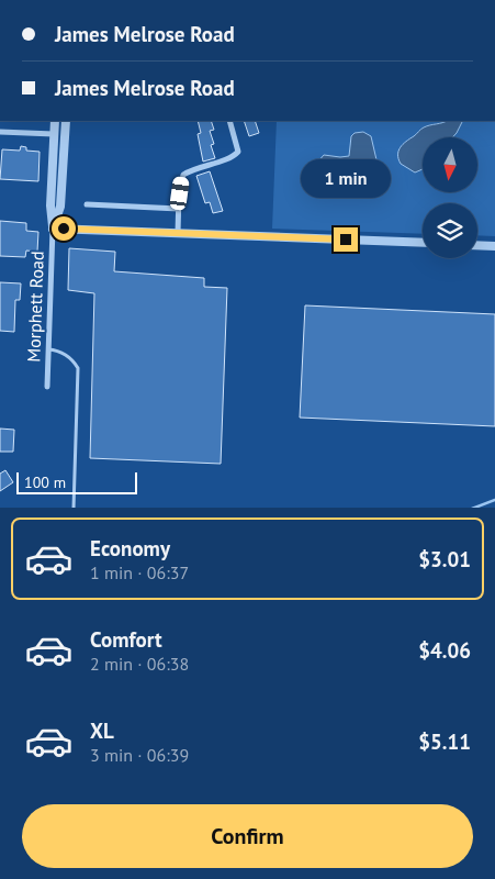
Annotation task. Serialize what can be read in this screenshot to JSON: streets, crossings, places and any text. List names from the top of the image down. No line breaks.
{"streets":{"street":["Morphett Road"]},"scale_bar":"100 m","north":"bottom","page":{"banner":["James Melrose Road","James Melrose Road"],"bubble":"1 min","scale":"100 m","list":[{"name":"Economy","note":"1 min · 06:37","value":"$3.01"},{"name":"Comfort","note":"2 min · 06:38","value":"$4.06"},{"name":"XL","note":"3 min · 06:39","value":"$5.11"}],"buttons":"Confirm"}}
